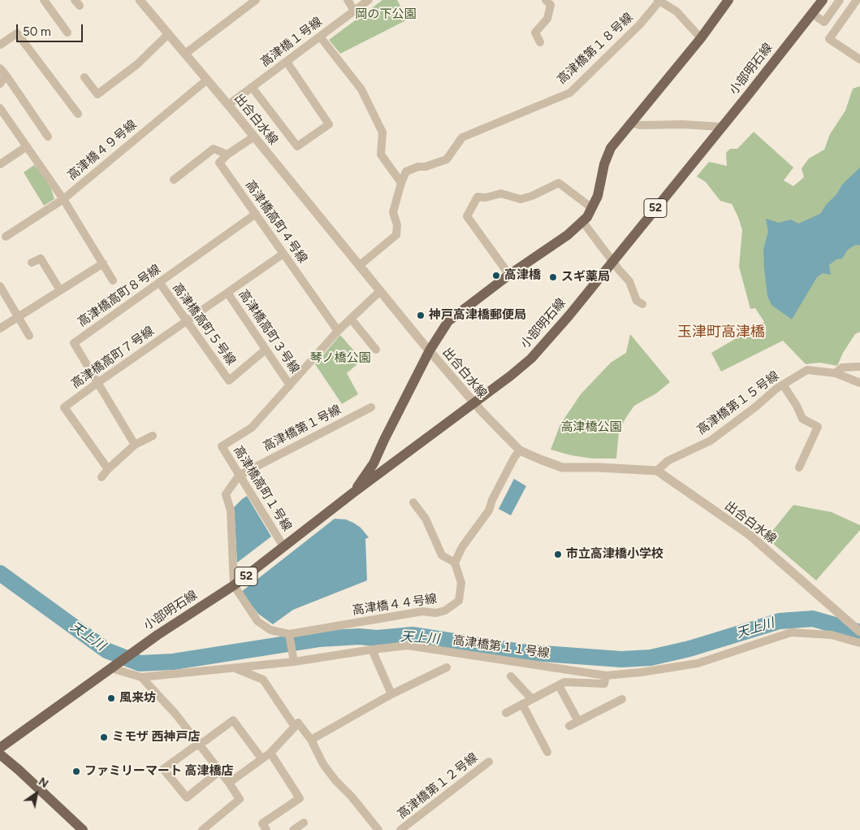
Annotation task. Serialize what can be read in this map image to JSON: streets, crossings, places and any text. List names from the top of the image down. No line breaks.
{"streets":{"main road":["小部明石線","52"],"street":["高津橋１号線","高津橋第１８号線","出合白水線","高津橋４９号線","高津橋高町４号線","高津橋高町８号線","高津橋高町５号線","高津橋高町３号線","高津橋高町７号線","高津橋第１５号線","高津橋第１号線","高津橋高町１号線","高津橋４４号線","高津橋第１１号線","高津橋第１２号線"]},"crossings":[["高津橋１号線","出合白水線"],["小部明石線","出合白水線"],["小部明石線","高津橋第１号線"],["小部明石線","高津橋高町１号線"],["小部明石線","高津橋４４号線"],["小部明石線","高津橋第１１号線"],["出合白水線","高津橋４９号線"],["出合白水線","高津橋第１５号線"],["出合白水線","高津橋高町１号線"],["高津橋高町４号線","高津橋高町８号線"],["高津橋高町４号線","高津橋高町７号線"],["高津橋高町４号線","高津橋高町１号線"],["高津橋高町８号線","高津橋高町５号線"],["高津橋高町８号線","高津橋高町７号線"],["高津橋高町５号線","高津橋高町３号線"],["高津橋高町５号線","高津橋高町７号線"],["高津橋高町３号線","高津橋高町７号線"],["高津橋高町３号線","高津橋高町１号線"],["高津橋第１号線","高津橋高町１号線"],["高津橋第１号線","高津橋４４号線"]],"districts":["玉津町高津橋"],"water":["天上川"],"parks":["岡の下公園","琴ノ橋公園","高津橋公園"],"places":["高津橋","スギ薬局","神戸高津橋郵便局","市立高津橋小学校","風来坊","ミモザ 西神戸店","ファミリーマート 高津橋店"],"scale_bar":"50 m","north":"top right"}
